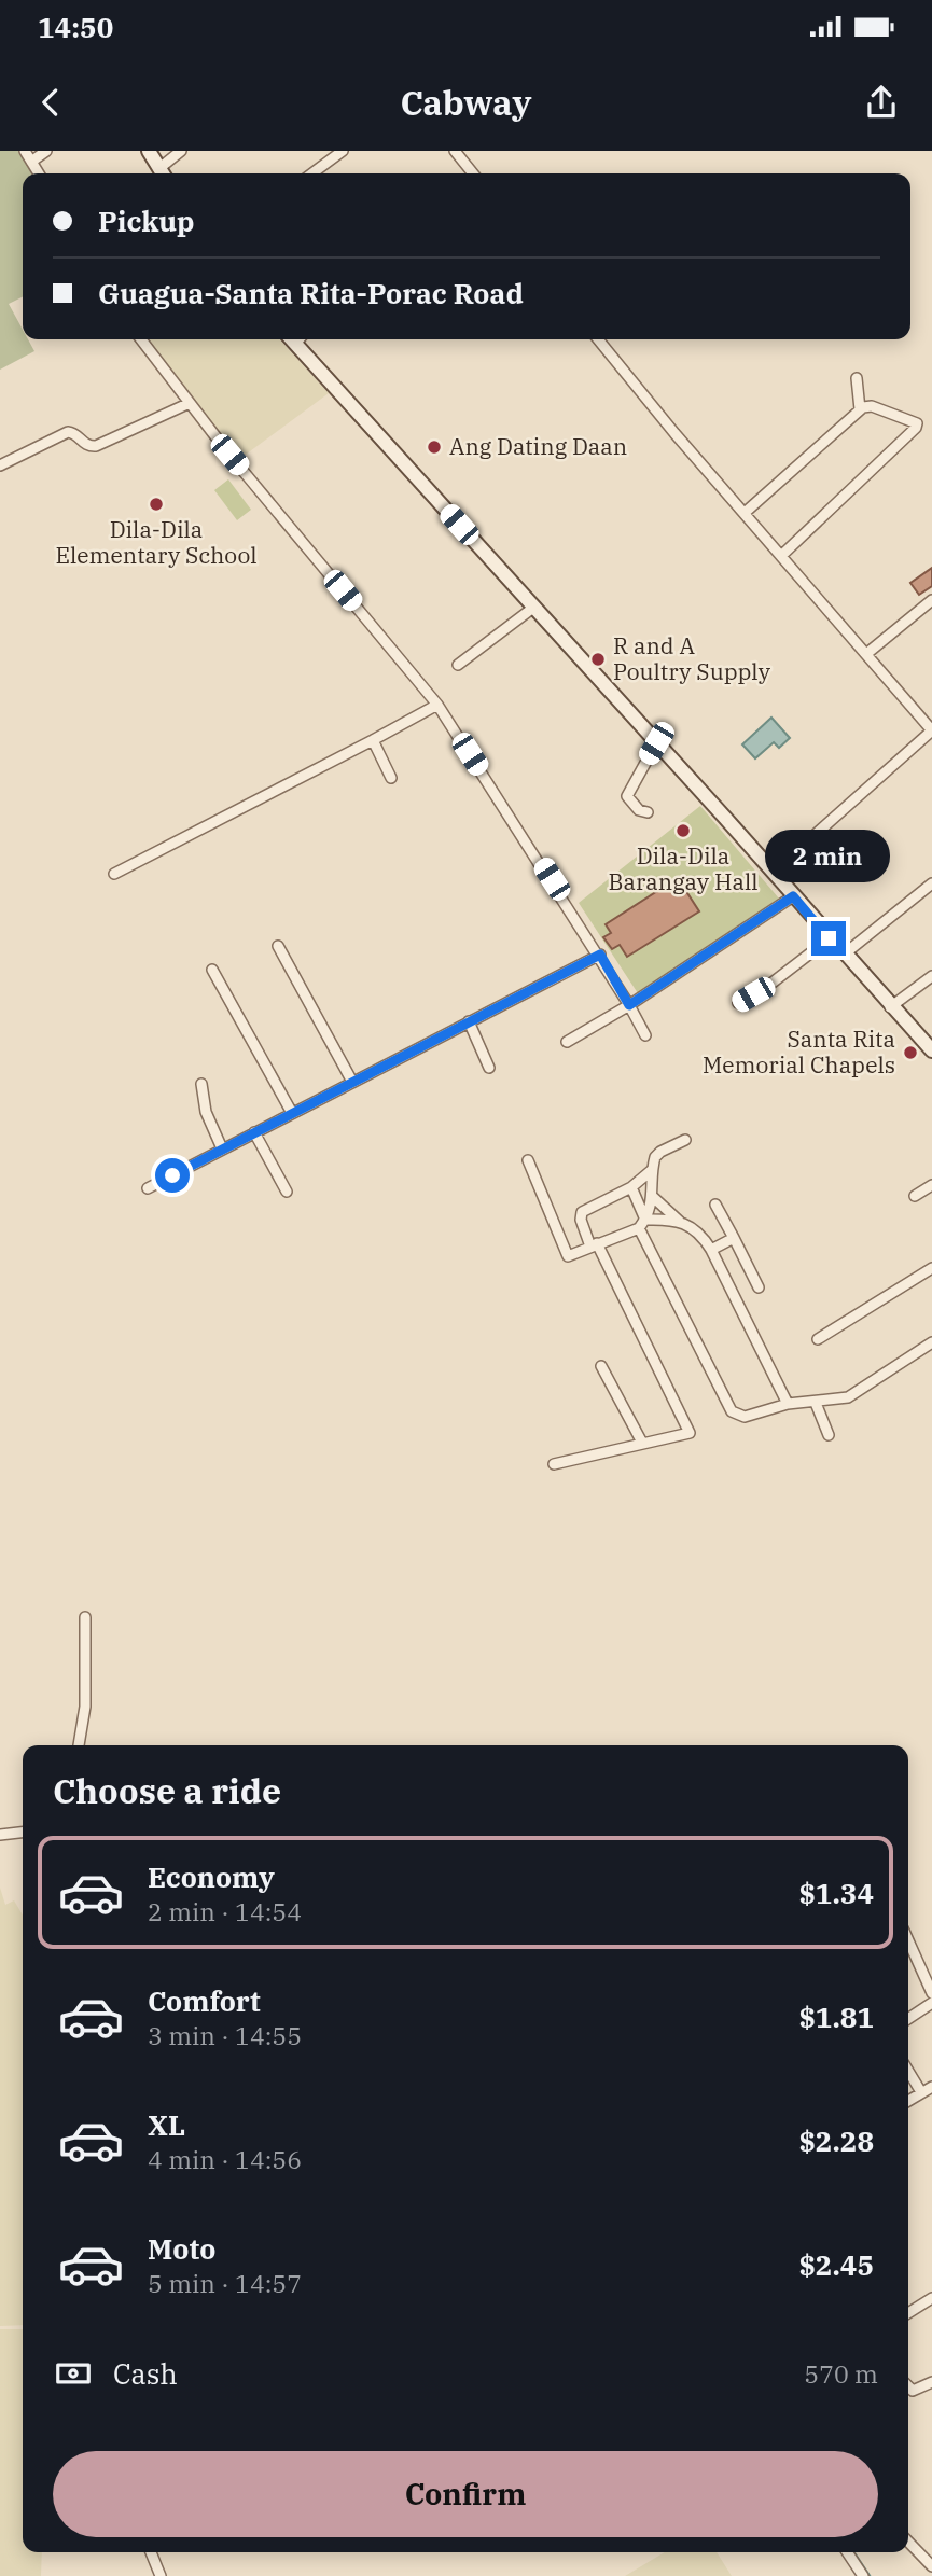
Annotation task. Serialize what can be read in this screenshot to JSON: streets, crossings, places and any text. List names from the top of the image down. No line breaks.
{"places":["Ang Dating Daan","Dila-Dila Elementary School","R and A Poultry Supply","Dila-Dila Barangay Hall","Santa Rita Memorial Chapels"],"page":{"status":"14:50","header":"Cabway","banner":["Pickup","Guagua-Santa Rita-Porac Road"],"bubble":"2 min","heading":"Choose a ride","list":[{"name":"Economy","note":"2 min · 14:54","value":"$1.34"},{"name":"Comfort","note":"3 min · 14:55","value":"$1.81"},{"name":"XL","note":"4 min · 14:56","value":"$2.28"},{"name":"Moto","note":"5 min · 14:57","value":"$2.45"}],"pay":["Cash","570 m"],"buttons":"Confirm"}}
